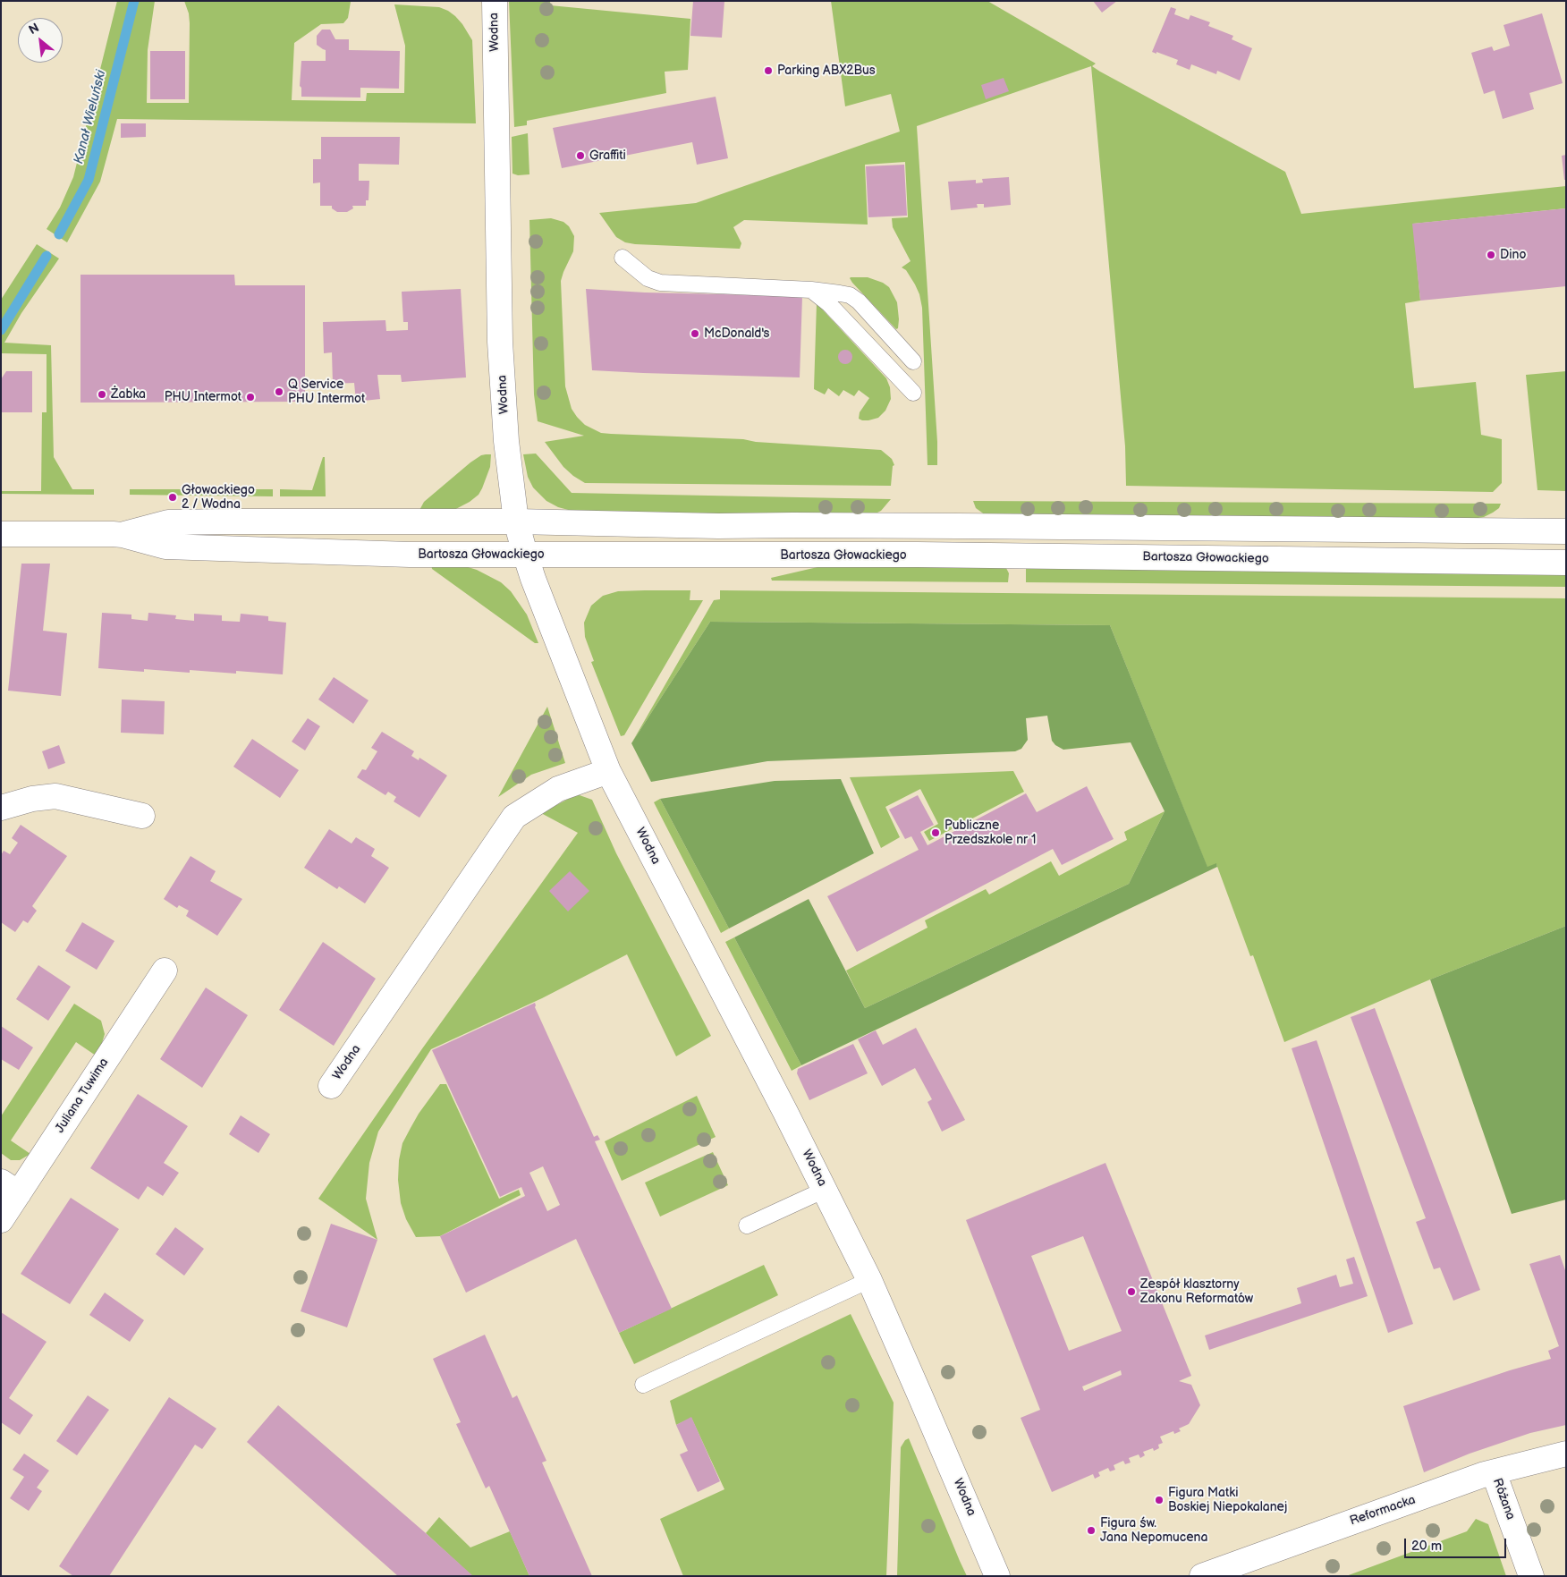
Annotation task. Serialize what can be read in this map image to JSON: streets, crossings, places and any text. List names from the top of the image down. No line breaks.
{"streets":{"street":["Wodna","Bartosza Głowackiego","Juliana Tuwima","Różana","Reformacka"]},"crossings":[["Wodna","Bartosza Głowackiego"],["Różana","Reformacka"]],"water":["Kanał Wieluński"],"places":["Parking ABX2Bus","Graffiti","Dino","McDonald's","Q Service PHU Intermot","Żabka","PHU Intermot","Głowackiego 2 / Wodna","Publiczne Przedszkole nr 1","Zespół klasztorny Zakonu Reformatów","Figura Matki Boskiej Niepokalanej","Figura św. Jana Nepomucena"],"scale_bar":"20 m","north":"top left"}
